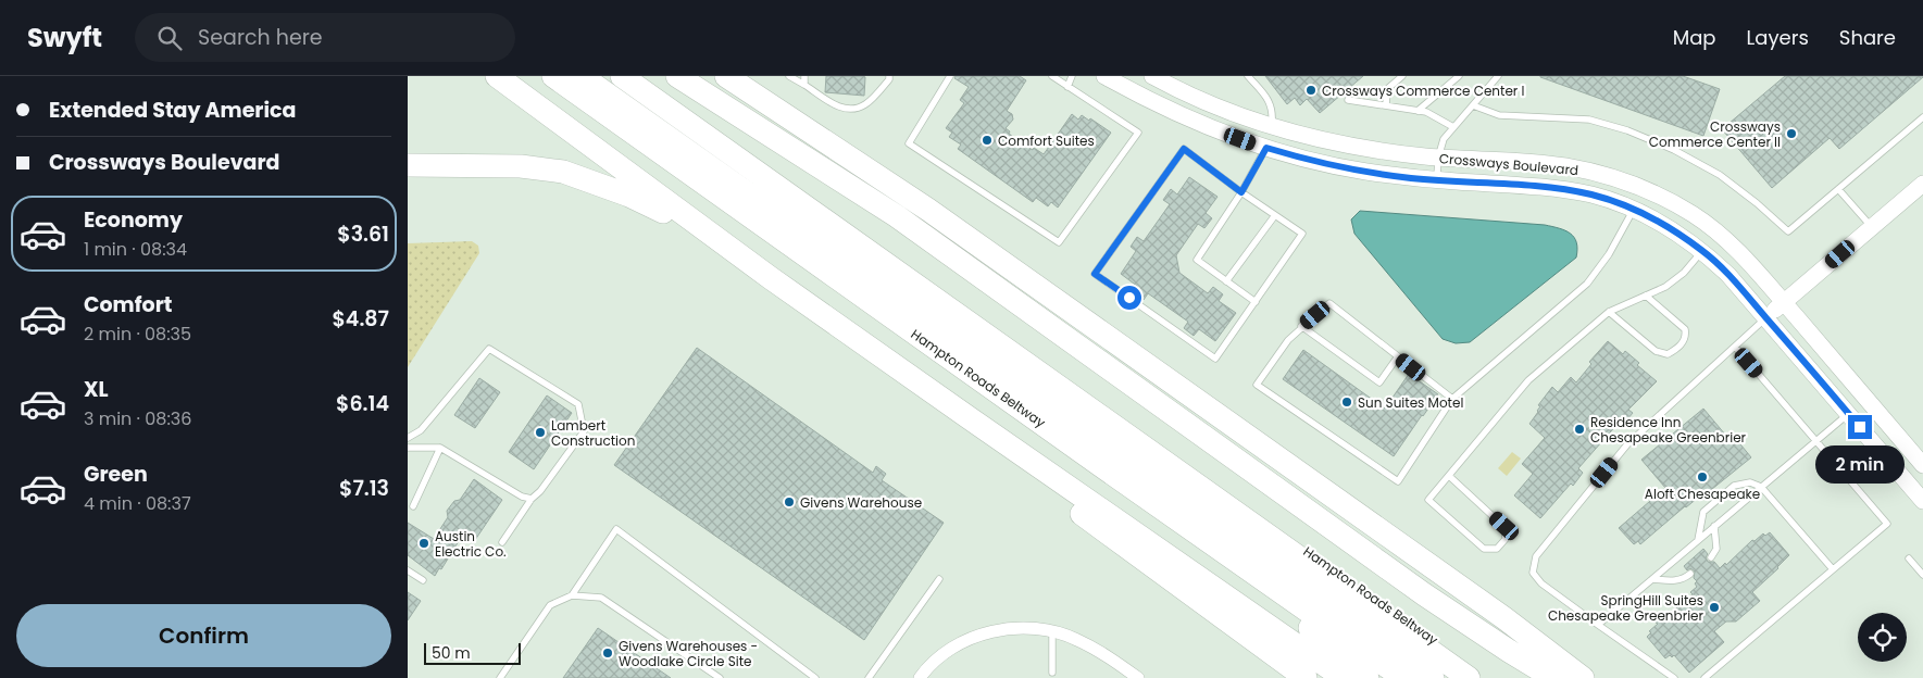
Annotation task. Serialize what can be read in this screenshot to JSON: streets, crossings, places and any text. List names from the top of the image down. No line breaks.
{"streets":{"highway":["Hampton Roads Beltway"],"street":["Crossways Boulevard"]},"places":["Crossways Commerce Center I","Crossways Commerce Center II","Comfort Suites","Sun Suites Motel","Residence Inn Chesapeake Greenbrier","Lambert Construction","Aloft Chesapeake","Givens Warehouse","Austin Electric Co.","SpringHill Suites Chesapeake Greenbrier","Givens Warehouses - Woodlake Circle Site"],"scale_bar":"50 m","page":{"header":"Swyft","search":"Search here","nav":["Map","Layers","Share"],"banner":["Extended Stay America","Crossways Boulevard"],"list":[{"name":"Economy","note":"1 min · 08:34","value":"$3.61"},{"name":"Comfort","note":"2 min · 08:35","value":"$4.87"},{"name":"XL","note":"3 min · 08:36","value":"$6.14"},{"name":"Green","note":"4 min · 08:37","value":"$7.13"}],"bubble":"2 min","buttons":"Confirm","scale":"50 m"}}
